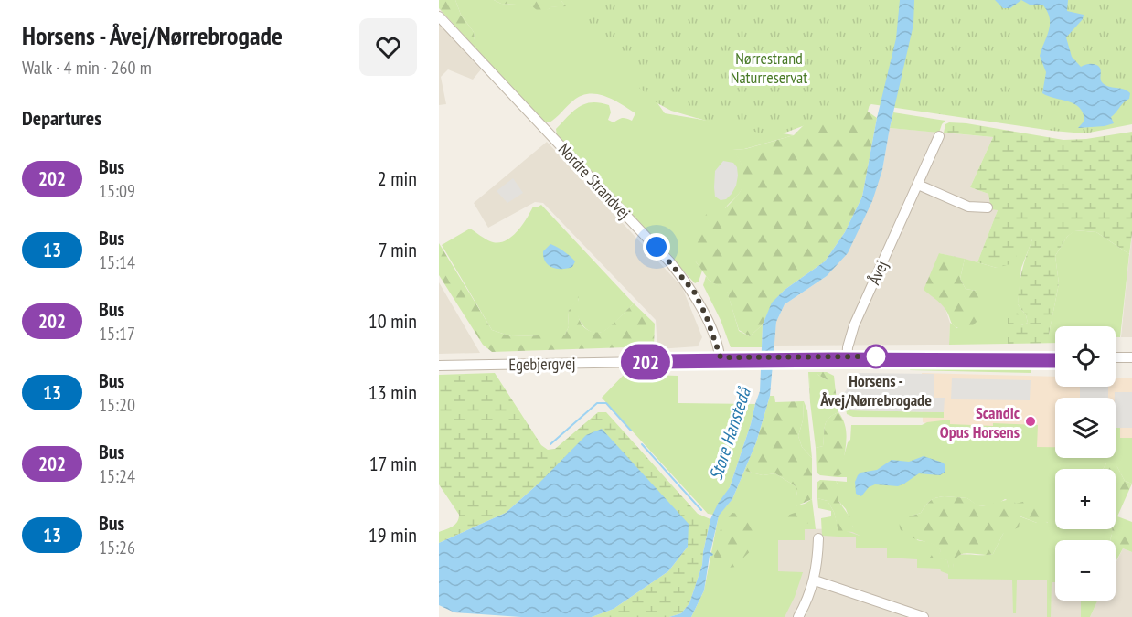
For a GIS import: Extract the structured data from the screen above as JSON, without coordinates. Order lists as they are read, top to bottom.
{
  "streets": {
    "street": ["Nordre Strandvej", "Åvej", "Egebjergvej"]
  },
  "crossings": [
    ["Nordre Strandvej", "Egebjergvej"],
    ["Åvej", "Egebjergvej"]
  ],
  "water": ["Store Hanstedå"],
  "parks": ["Nørrestrand Naturreservat"],
  "places": ["Horsens - Åvej/Nørrebrogade", "Scandic Opus Horsens"],
  "lines": ["bus line 202"],
  "page": {
    "heading": [
      ["Horsens - Åvej/Nørrebrogade", "Walk · 4 min · 260 m"],
      "Departures"
    ],
    "on_map": "202",
    "list": [
      {
        "mark": "202",
        "name": "Bus",
        "note": "15:09",
        "value": "2 min"
      },
      {
        "mark": "13",
        "name": "Bus",
        "note": "15:14",
        "value": "7 min"
      },
      {
        "mark": "202",
        "name": "Bus",
        "note": "15:17",
        "value": "10 min"
      },
      {
        "mark": "13",
        "name": "Bus",
        "note": "15:20",
        "value": "13 min"
      },
      {
        "mark": "202",
        "name": "Bus",
        "note": "15:24",
        "value": "17 min"
      },
      {
        "mark": "13",
        "name": "Bus",
        "note": "15:26",
        "value": "19 min"
      }
    ],
    "map_buttons": ["+", "−"]
  }
}
